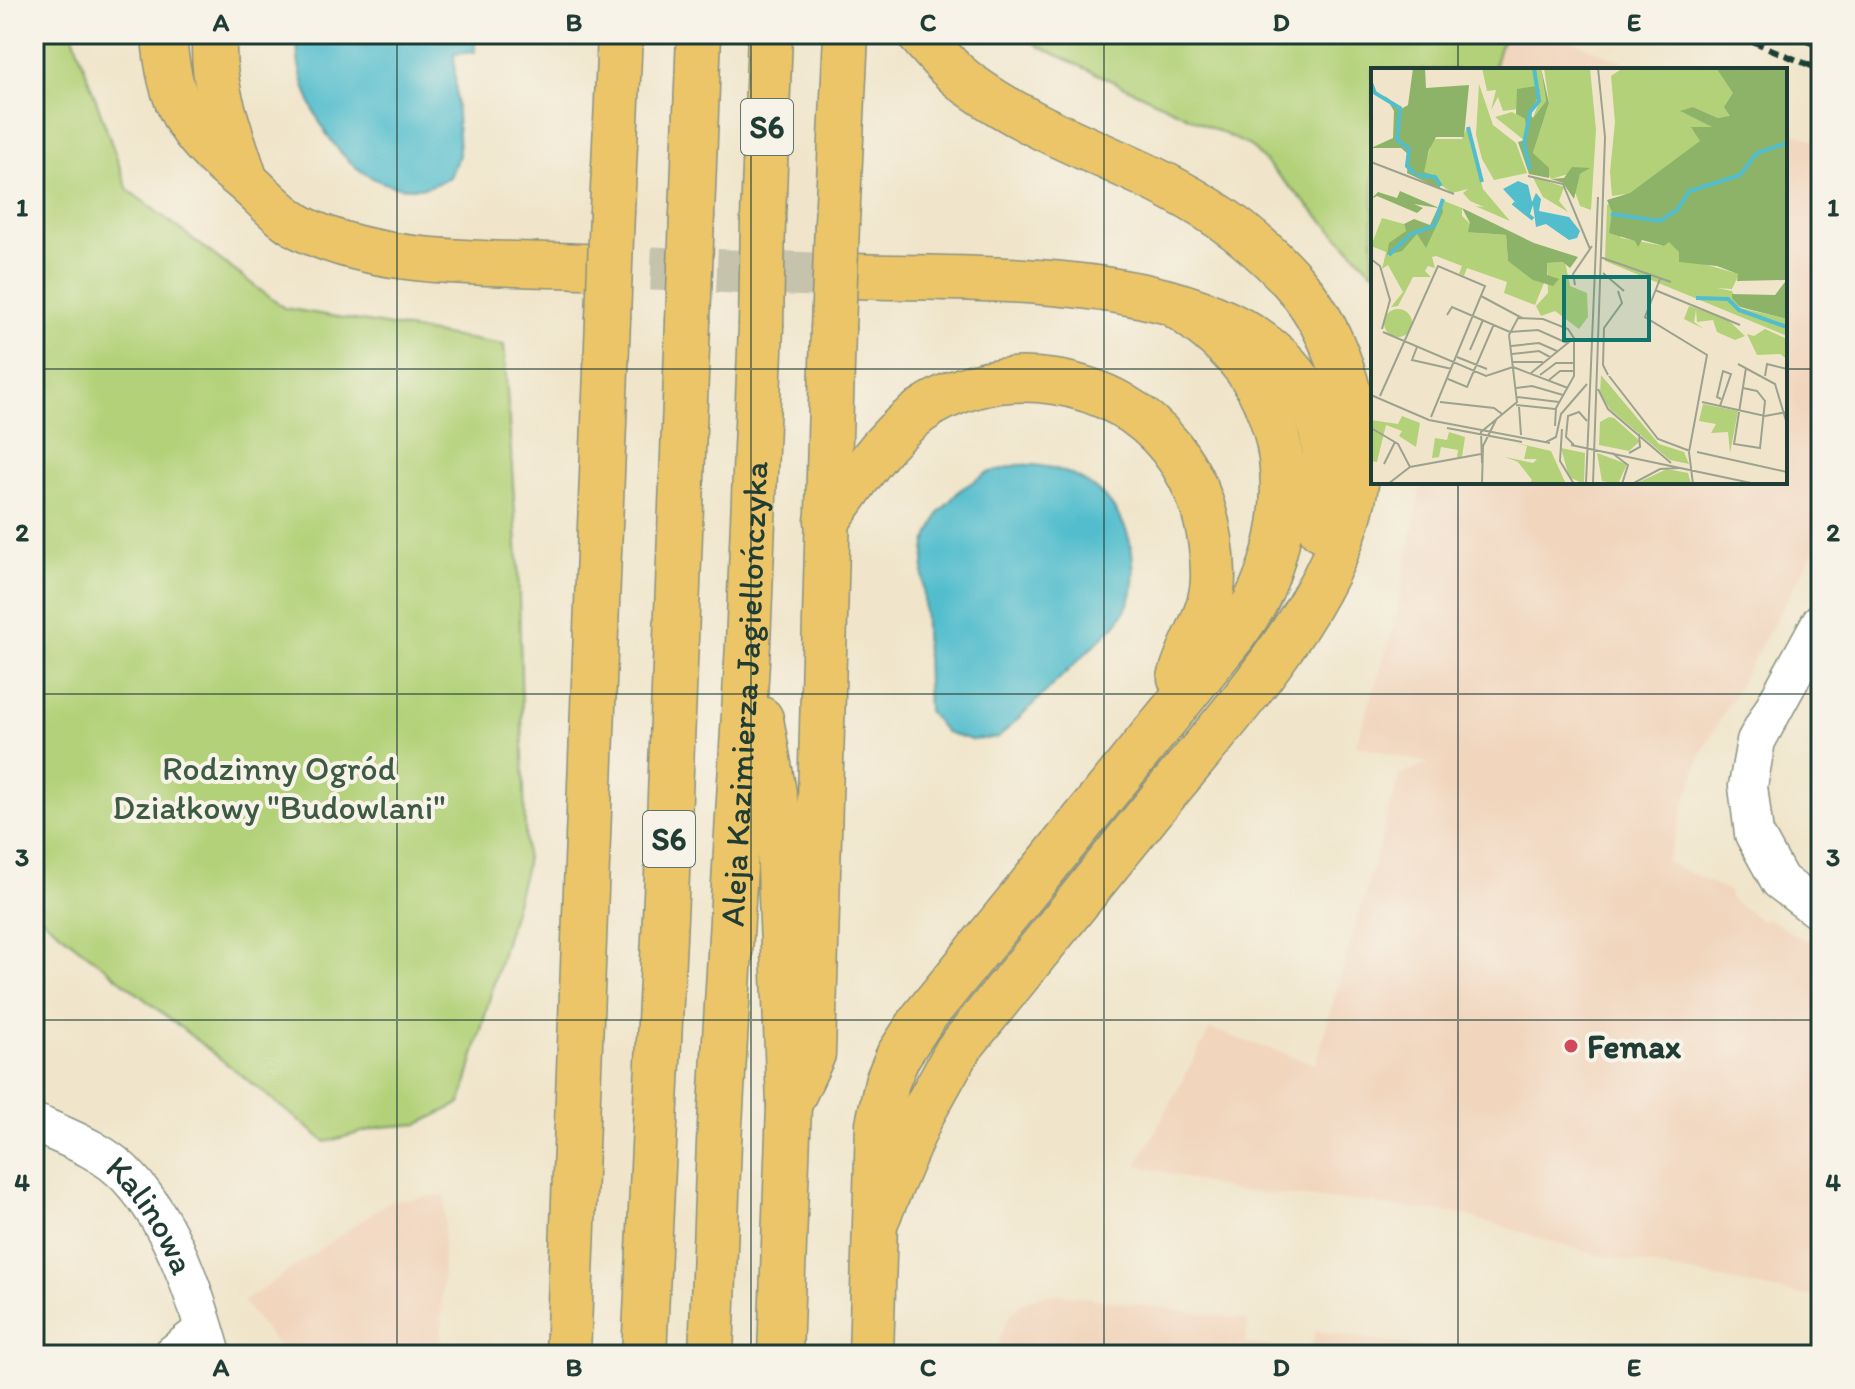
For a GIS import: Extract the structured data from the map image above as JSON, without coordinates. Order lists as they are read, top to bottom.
{
  "streets": {
    "highway": ["S6", "Aleja Kazimierza Jagiellończyka"],
    "street": ["Kalinowa"]
  },
  "parks": ["Rodzinny Ogród Działkowy \"Budowlani\""],
  "places": ["Femax"],
  "grid": {
    "columns": [
      "A",
      "B",
      "C",
      "D",
      "E"
    ],
    "rows": [
      "1",
      "2",
      "3",
      "4"
    ]
  }
}
